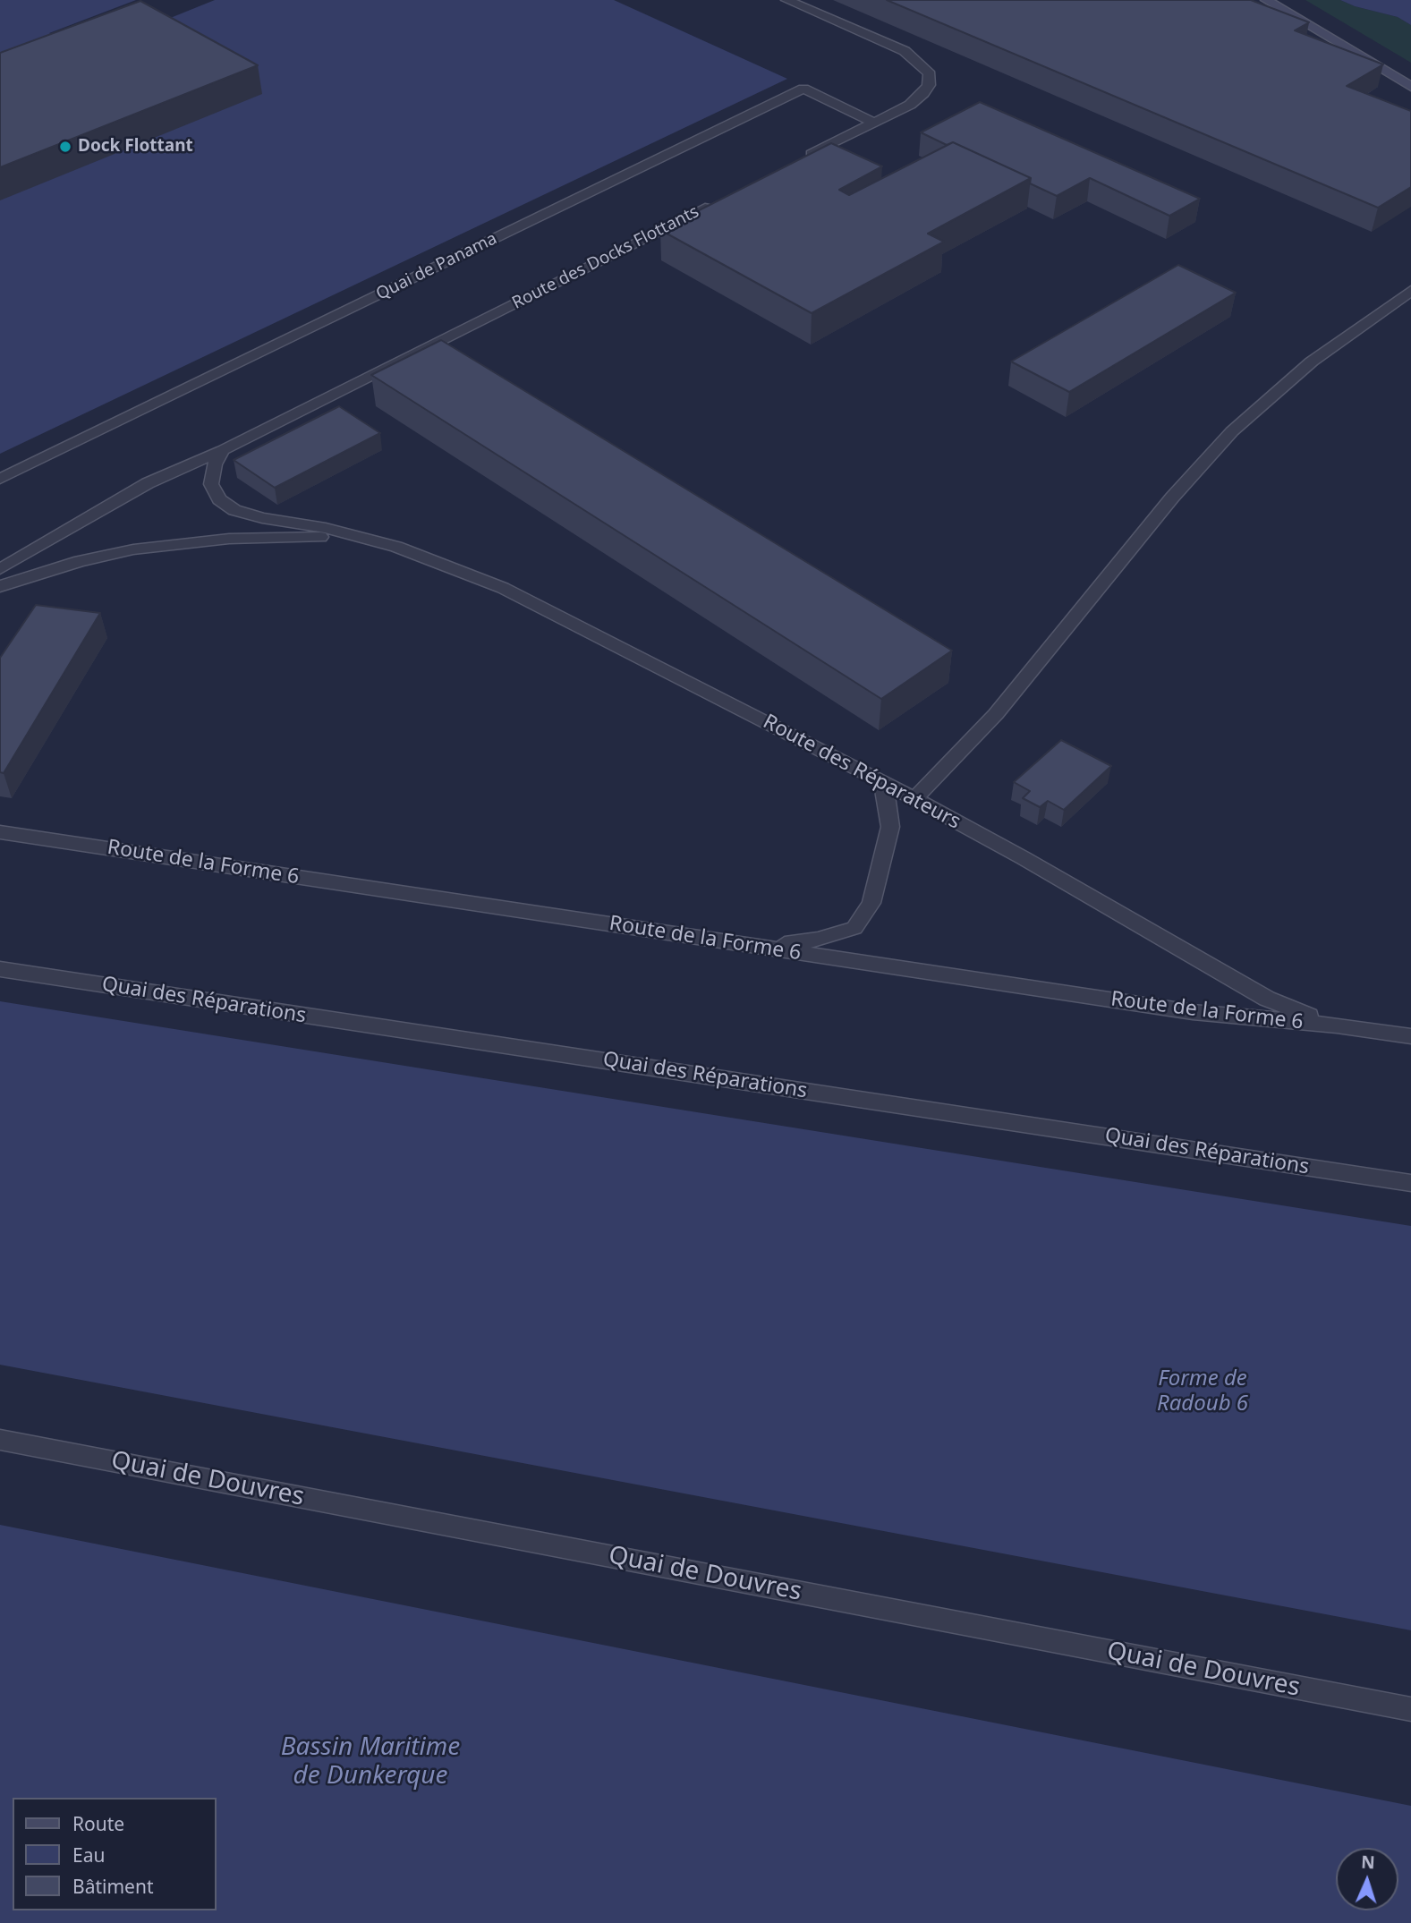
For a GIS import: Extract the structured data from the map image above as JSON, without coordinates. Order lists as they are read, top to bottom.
{
  "streets": {
    "lane": [
      "Route des Docks Flottants",
      "Quai de Panama",
      "Route des Réparateurs",
      "Route de la Forme 6",
      "Quai des Réparations",
      "Quai de Douvres"
    ]
  },
  "crossings": [
    ["Route des Réparateurs", "Route de la Forme 6"]
  ],
  "water": ["Forme de Radoub 6", "Bassin Maritime de Dunkerque"],
  "places": ["Dock Flottant"],
  "legend": ["Route", "Eau", "Bâtiment"],
  "north": "top"
}
